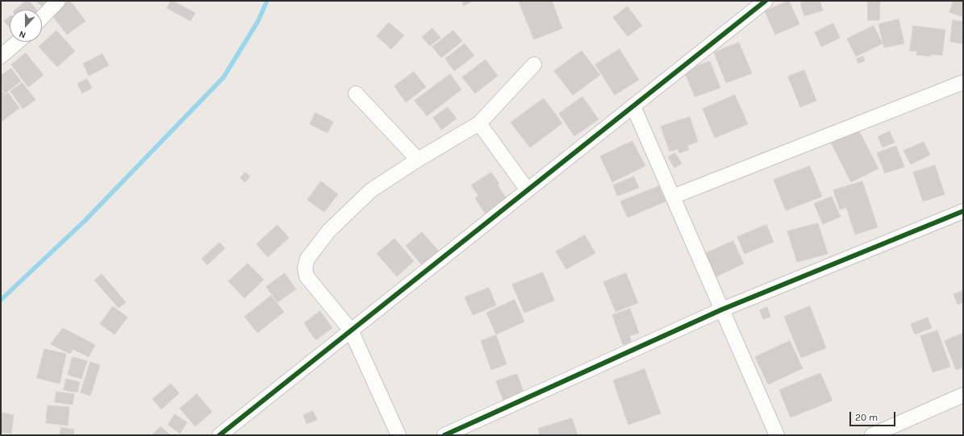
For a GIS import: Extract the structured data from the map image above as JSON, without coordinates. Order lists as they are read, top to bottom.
{
  "scale_bar": "20 m",
  "north": "bottom"
}
